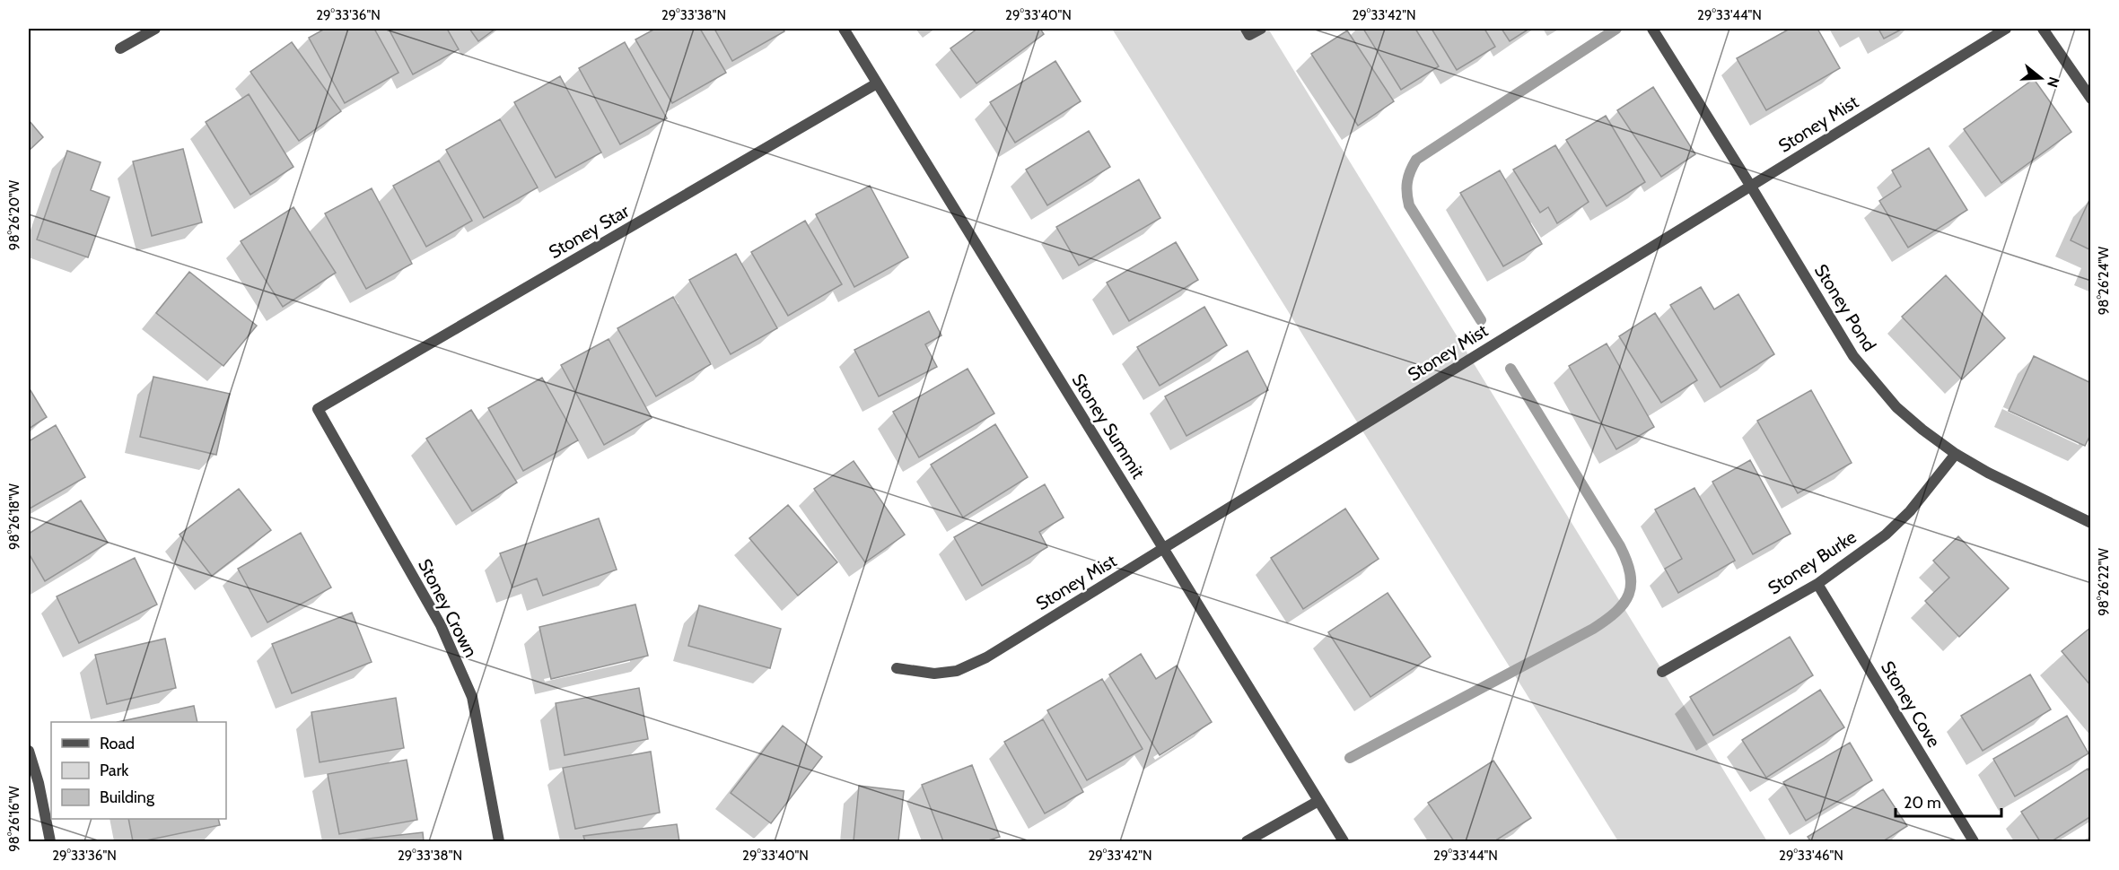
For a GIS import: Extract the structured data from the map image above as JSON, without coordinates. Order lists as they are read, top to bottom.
{
  "streets": {
    "street": [
      "Stoney Mist",
      "Stoney Star",
      "Stoney Pond",
      "Stoney Summit",
      "Stoney Burke",
      "Stoney Crown",
      "Stoney Cove"
    ]
  },
  "crossings": [
    ["Stoney Mist", "Stoney Pond"],
    ["Stoney Mist", "Stoney Summit"],
    ["Stoney Star", "Stoney Summit"],
    ["Stoney Star", "Stoney Crown"],
    ["Stoney Pond", "Stoney Burke"],
    ["Stoney Burke", "Stoney Cove"]
  ],
  "legend": ["Road", "Park", "Building"],
  "scale_bar": "20 m",
  "north": "right",
  "coordinates": [
    "29°33'36\"N",
    "29°33'38\"N",
    "29°33'40\"N",
    "29°33'42\"N",
    "29°33'44\"N",
    "98°26'20\"W",
    "98°26'24\"W",
    "98°26'18\"W",
    "98°26'22\"W",
    "98°26'16\"W",
    "29°33'46\"N"
  ]
}
